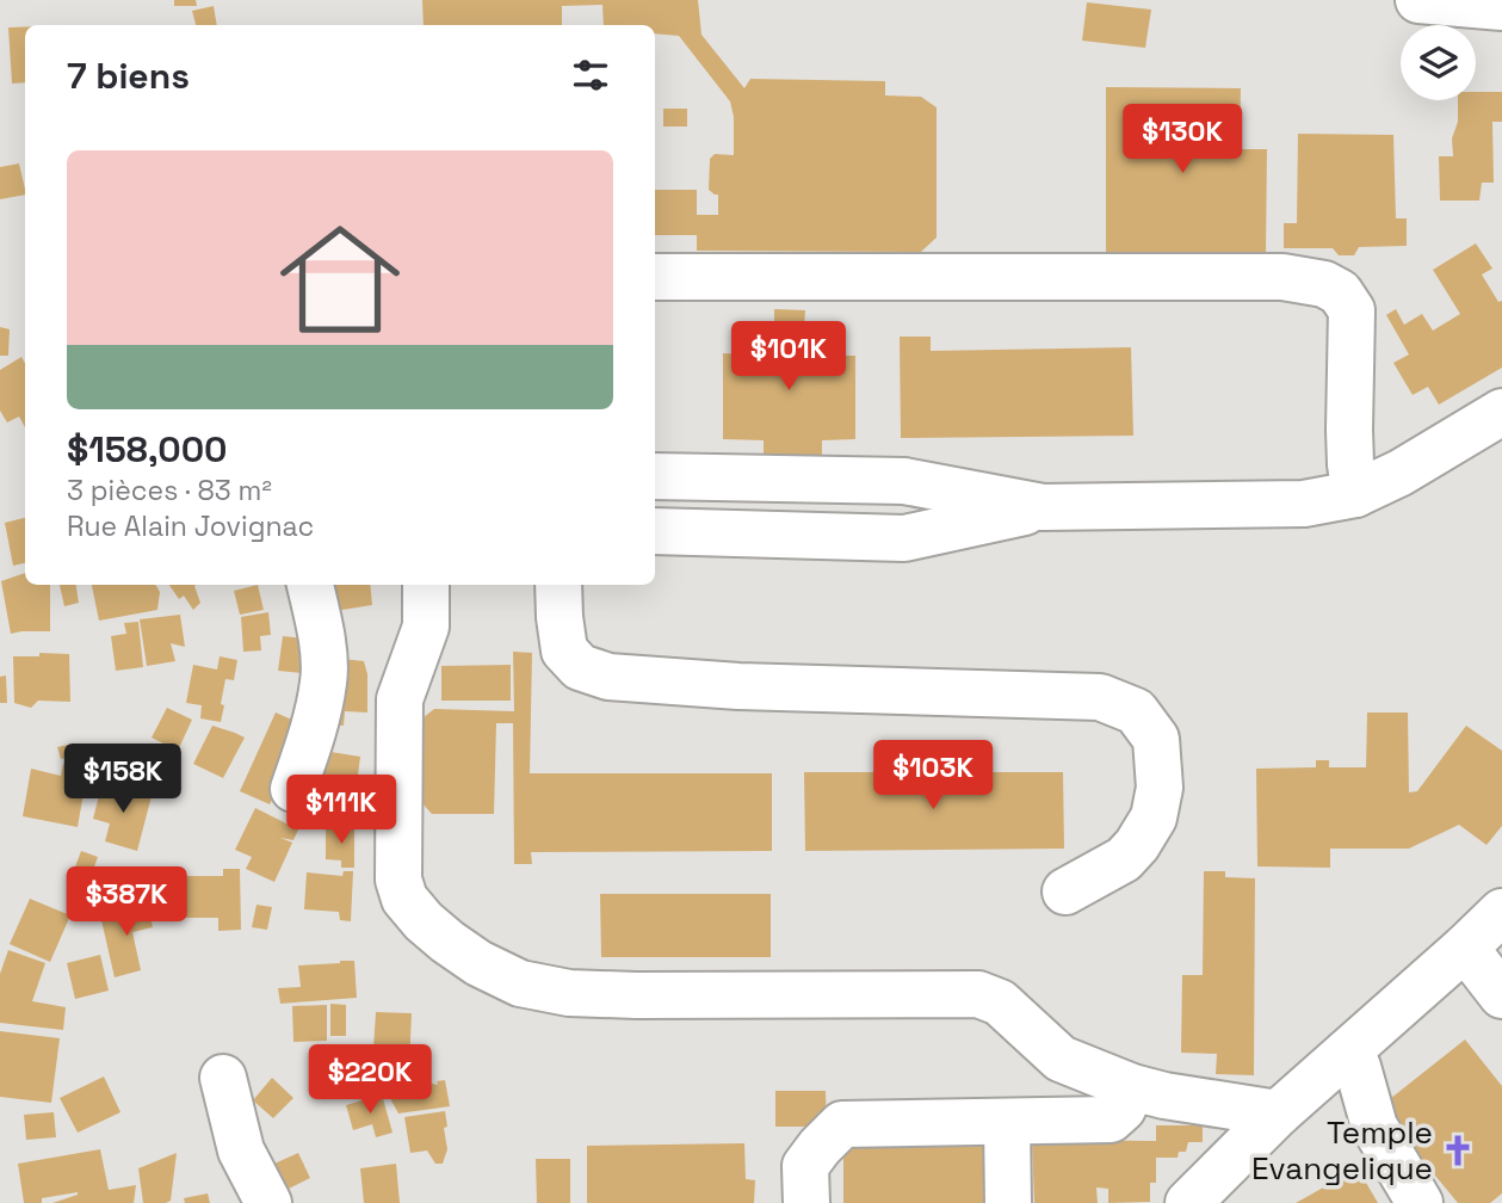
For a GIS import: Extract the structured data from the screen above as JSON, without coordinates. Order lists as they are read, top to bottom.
{
  "places": {
    "church": ["Temple Evangelique"]
  },
  "page": {
    "heading": "7 biens",
    "price": [
      "$130K",
      "$101K",
      "$103K",
      "$158K",
      "$111K",
      "$387K",
      "$220K"
    ],
    "list": [
      {
        "name": "$158,000",
        "note": "3 pièces · 83 m² · Rue Alain Jovignac"
      }
    ]
  }
}
